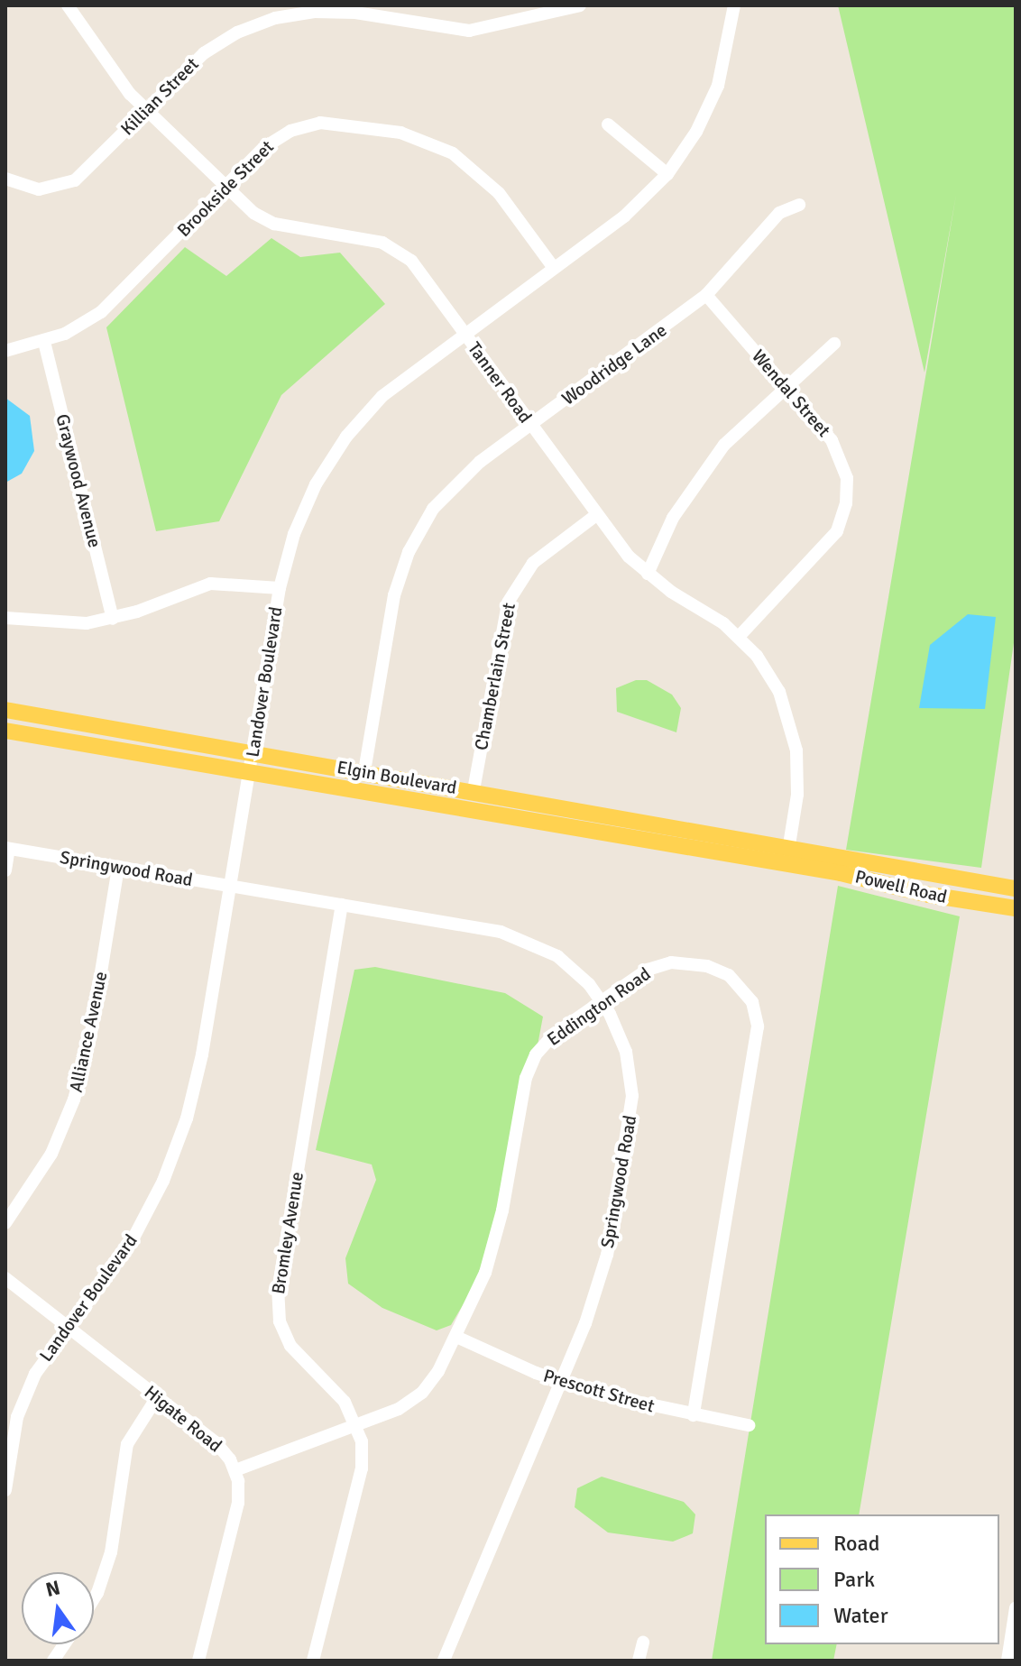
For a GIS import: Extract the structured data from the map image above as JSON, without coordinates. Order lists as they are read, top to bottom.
{
  "streets": {
    "main road": ["Elgin Boulevard", "Powell Road"],
    "street": [
      "Killian Street",
      "Brookside Street",
      "Woodridge Lane",
      "Tanner Road",
      "Wendal Street",
      "Graywood Avenue",
      "Chamberlain Street",
      "Landover Boulevard",
      "Springwood Road",
      "Eddington Road",
      "Alliance Avenue",
      "Bromley Avenue",
      "Prescott Street",
      "Higate Road"
    ]
  },
  "crossings": [
    ["Killian Street", "Tanner Road"],
    ["Brookside Street", "Tanner Road"],
    ["Brookside Street", "Graywood Avenue"],
    ["Brookside Street", "Landover Boulevard"],
    ["Woodridge Lane", "Tanner Road"],
    ["Woodridge Lane", "Wendal Street"],
    ["Woodridge Lane", "Elgin Boulevard"],
    ["Tanner Road", "Wendal Street"],
    ["Tanner Road", "Chamberlain Street"],
    ["Tanner Road", "Landover Boulevard"],
    ["Tanner Road", "Elgin Boulevard"],
    ["Tanner Road", "Powell Road"],
    ["Chamberlain Street", "Elgin Boulevard"],
    ["Landover Boulevard", "Elgin Boulevard"],
    ["Landover Boulevard", "Springwood Road"],
    ["Landover Boulevard", "Higate Road"],
    ["Elgin Boulevard", "Powell Road"],
    ["Springwood Road", "Eddington Road"],
    ["Springwood Road", "Alliance Avenue"],
    ["Springwood Road", "Bromley Avenue"],
    ["Springwood Road", "Prescott Street"],
    ["Eddington Road", "Bromley Avenue"],
    ["Eddington Road", "Prescott Street"],
    ["Eddington Road", "Higate Road"]
  ],
  "legend": ["Road", "Park", "Water"],
  "north": "top"
}
